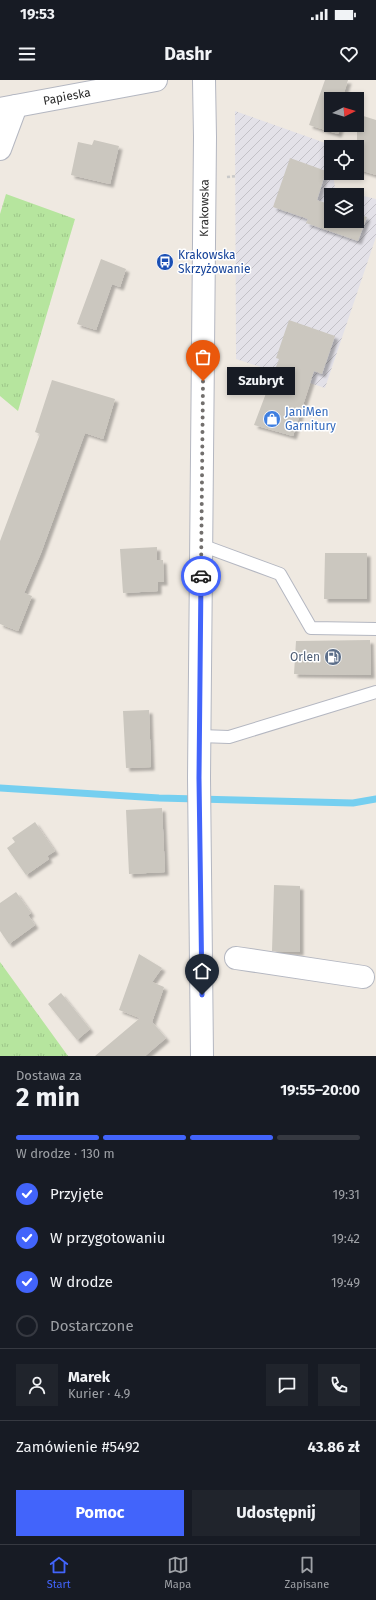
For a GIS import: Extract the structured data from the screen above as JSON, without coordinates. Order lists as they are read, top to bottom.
{
  "streets": {
    "main road": ["Papieska", "Krakowska"]
  },
  "places": {
    "bus stop": ["Krakowska Skrzyżowanie"],
    "other": ["Szubryt"],
    "shop": ["JaniMen Garnitury"],
    "fuel station": ["Orlen"]
  },
  "north": "right",
  "page": {
    "status": "19:53",
    "header": "Dashr",
    "bubble": "Szubryt",
    "heading": ["2 min", "Dostawa za", "19:55–20:00"],
    "panel": [
      "Marek",
      "Kurier · 4.9",
      "Zamówienie #5492",
      "43.86 zł"
    ],
    "bar": "W drodze · 130 m",
    "list": [
      ["Przyjęte", "19:31"],
      ["W przygotowaniu", "19:42"],
      ["W drodze", "19:49"],
      "Dostarczone"
    ],
    "buttons": ["Pomoc", "Udostępnij"],
    "tabs": ["Start", "Mapa", "Zapisane"]
  }
}
